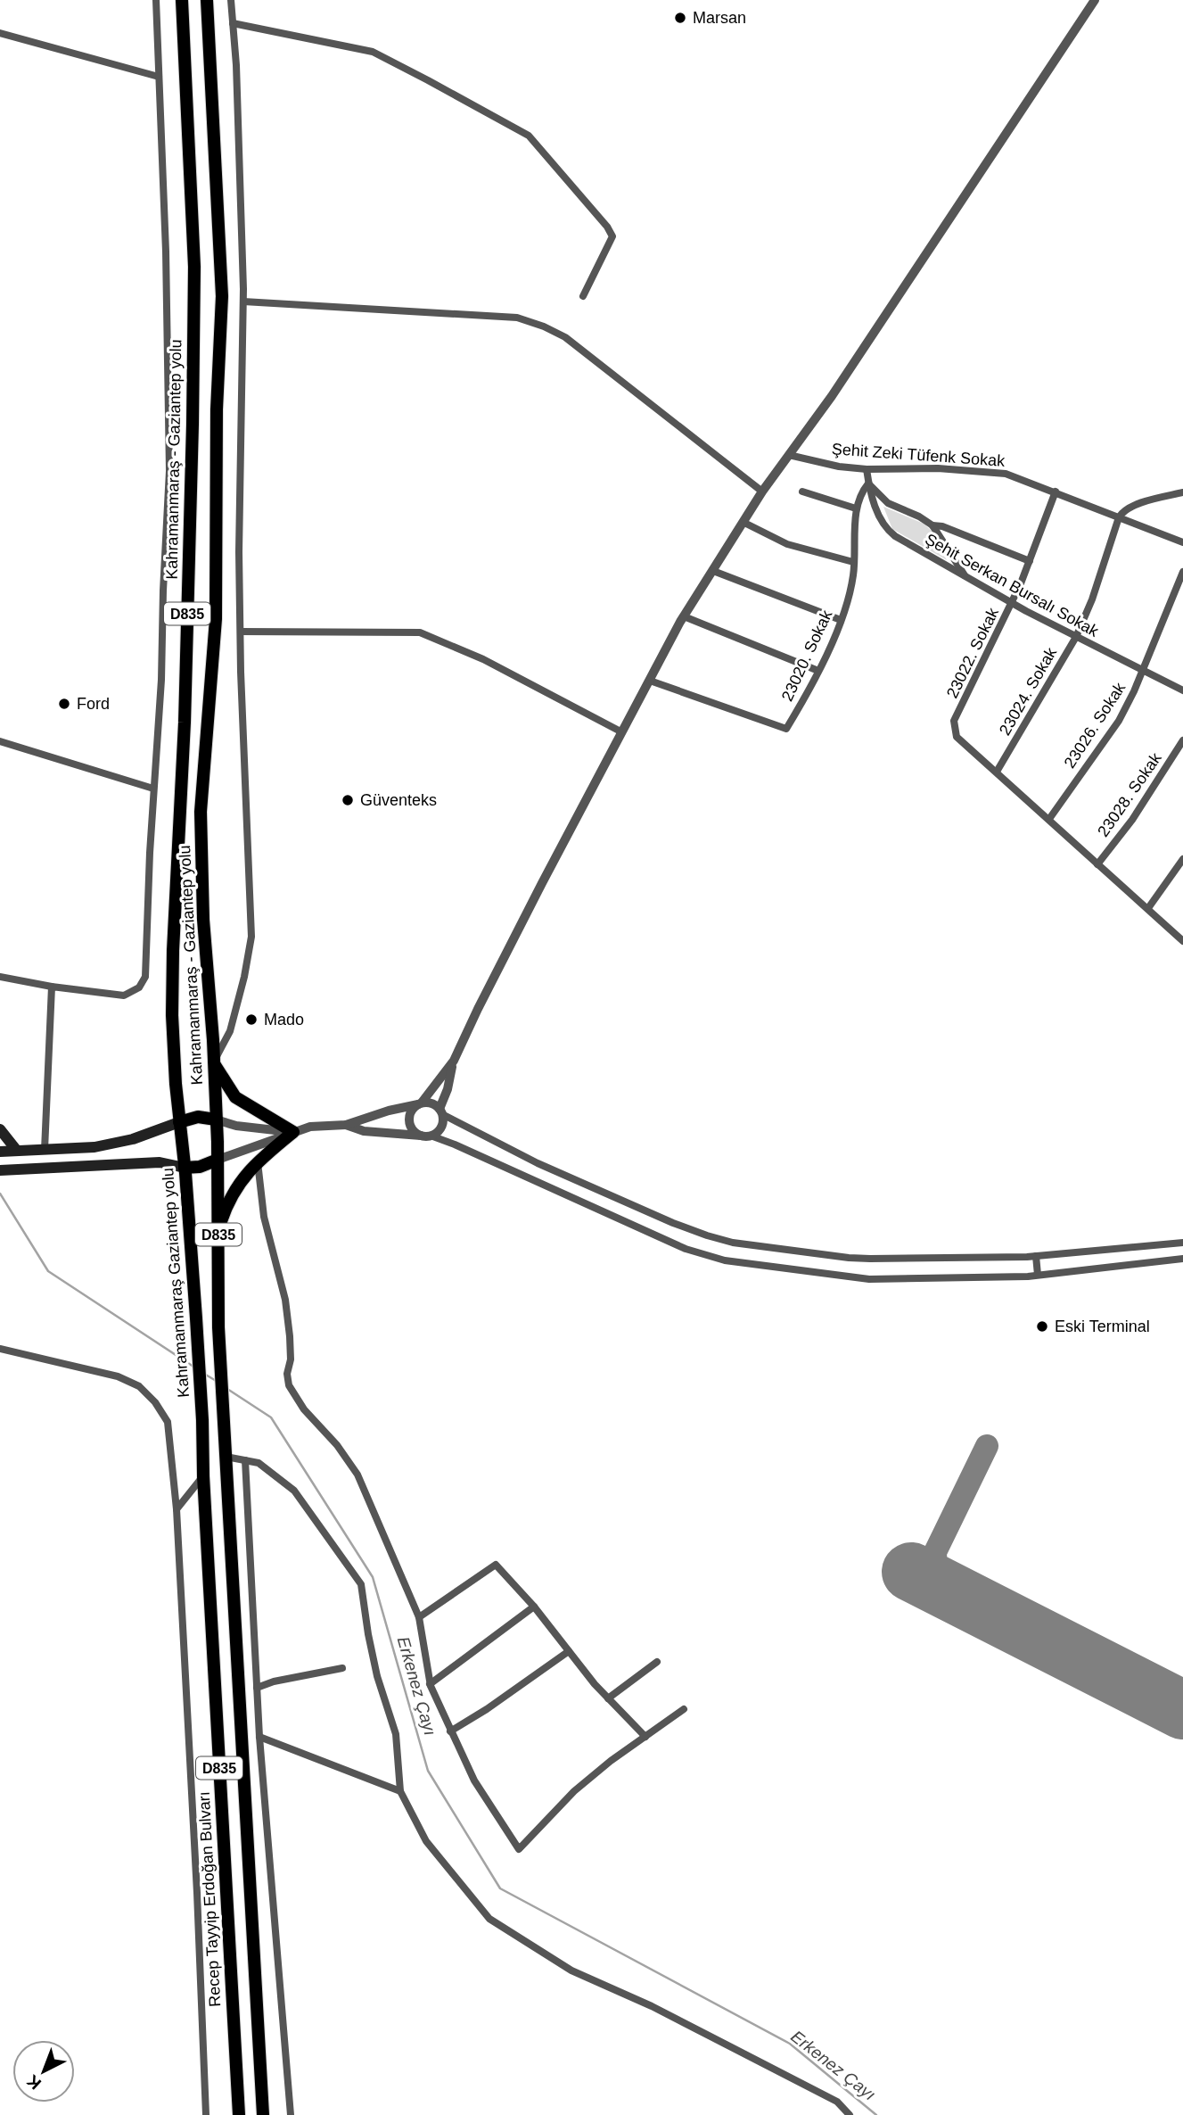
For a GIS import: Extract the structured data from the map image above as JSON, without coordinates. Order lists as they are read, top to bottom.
{
  "streets": {
    "highway": [
      "Kahramanmaraş - Gaziantep yolu",
      "D835",
      "Kahramanmaraş Gaziantep yolu",
      "Recep Tayyip Erdoğan Bulvarı"
    ],
    "street": [
      "Şehit Zeki Tüfenk Sokak",
      "Şehit Serkan Bursalı Sokak",
      "23022. Sokak",
      "23020. Sokak",
      "23024. Sokak",
      "23026. Sokak",
      "23028. Sokak"
    ]
  },
  "crossings": [
    ["Şehit Zeki Tüfenk Sokak", "Şehit Serkan Bursalı Sokak"],
    ["Şehit Zeki Tüfenk Sokak", "23022. Sokak"],
    ["Şehit Zeki Tüfenk Sokak", "23024. Sokak"],
    ["Kahramanmaraş - Gaziantep yolu", "D835"],
    ["Kahramanmaraş - Gaziantep yolu", "Kahramanmaraş Gaziantep yolu"],
    ["Şehit Serkan Bursalı Sokak", "23022. Sokak"],
    ["Şehit Serkan Bursalı Sokak", "23020. Sokak"],
    ["Şehit Serkan Bursalı Sokak", "23024. Sokak"],
    ["Şehit Serkan Bursalı Sokak", "23026. Sokak"],
    ["23022. Sokak", "23024. Sokak"],
    ["Kahramanmaraş Gaziantep yolu", "Recep Tayyip Erdoğan Bulvarı"]
  ],
  "water": ["Erkenez Çayı"],
  "places": [
    "Marsan",
    "Ford",
    "Güventeks",
    "Mado",
    "Eski Terminal"
  ],
  "north": "bottom left"
}
